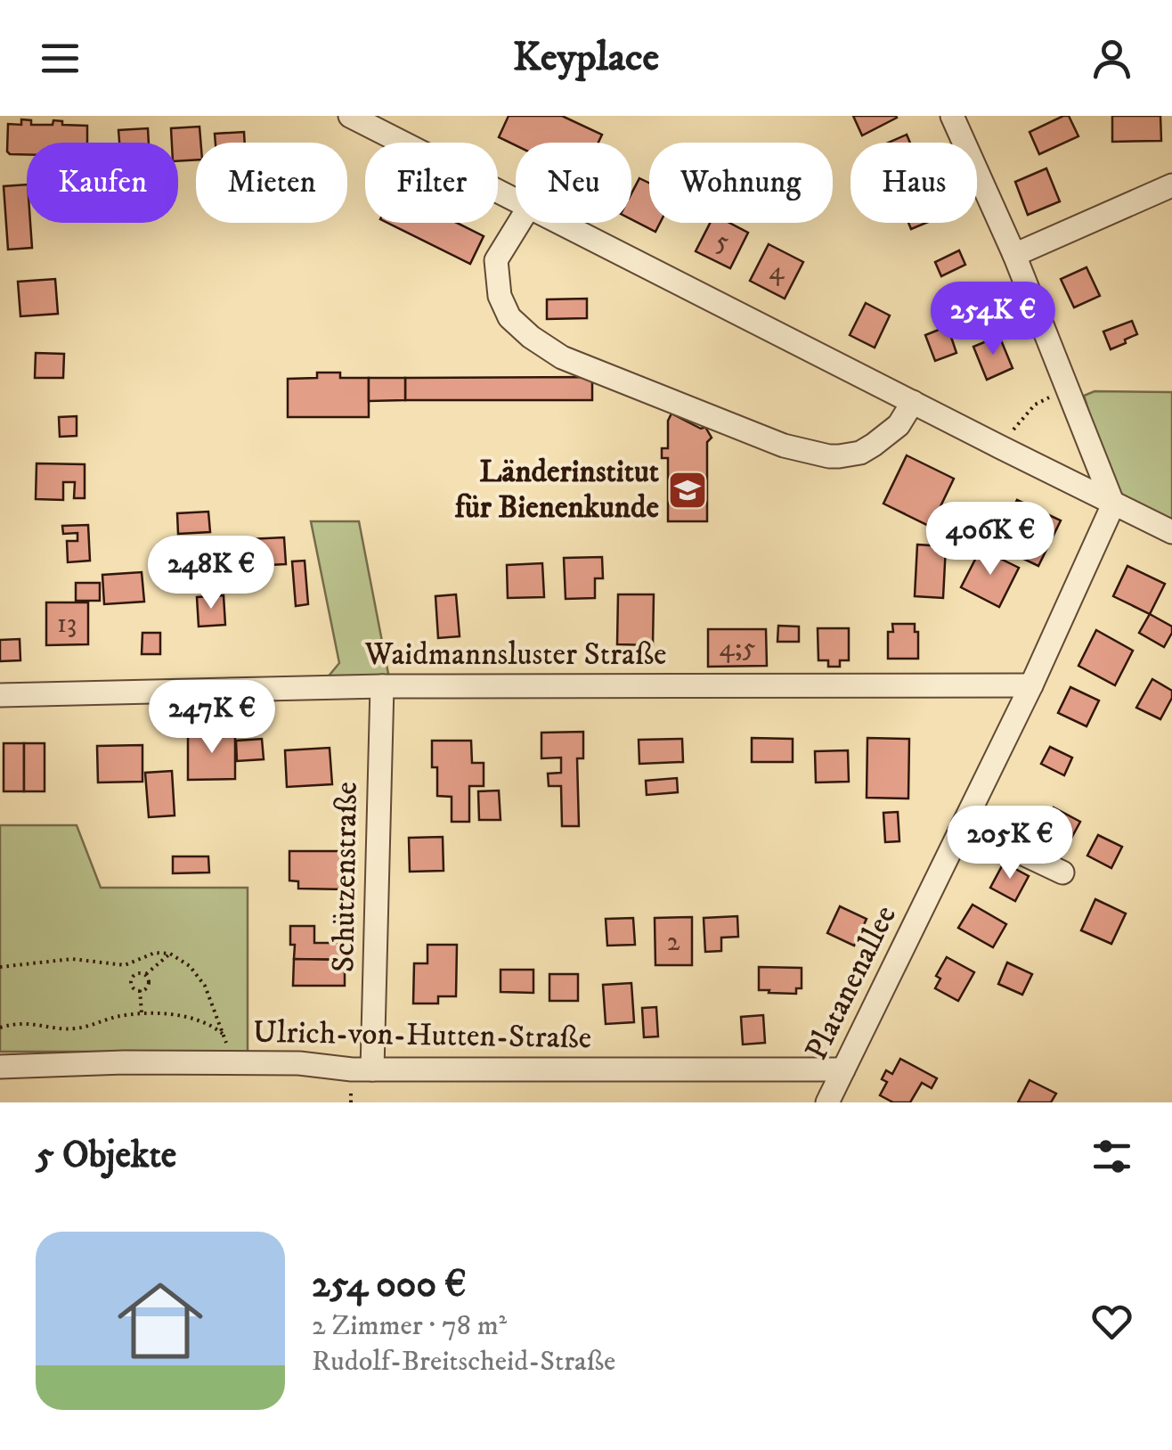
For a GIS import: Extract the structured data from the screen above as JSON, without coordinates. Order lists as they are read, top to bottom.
{
  "streets": {
    "street": [
      "Waidmannsluster Straße",
      "Schützenstraße",
      "Platanenallee",
      "Ulrich-von-Hutten-Straße"
    ]
  },
  "crossings": [
    ["Waidmannsluster Straße", "Schützenstraße"],
    ["Waidmannsluster Straße", "Platanenallee"],
    ["Schützenstraße", "Ulrich-von-Hutten-Straße"],
    ["Platanenallee", "Ulrich-von-Hutten-Straße"]
  ],
  "places": {
    "school or university": ["Länderinstitut für Bienenkunde"]
  },
  "house_numbers": [
    "5",
    "4",
    "13",
    "4;5",
    "2"
  ],
  "page": {
    "header": "Keyplace",
    "chip": [
      "Kaufen",
      "Mieten",
      "Filter",
      "Neu",
      "Wohnung",
      "Haus"
    ],
    "price": [
      "254K €",
      "406K €",
      "248K €",
      "247K €",
      "205K €"
    ],
    "heading": "5 Objekte",
    "list": [
      {
        "name": "254 000 €",
        "note": "2 Zimmer · 78 m² · Rudolf-Breitscheid-Straße"
      }
    ]
  }
}
